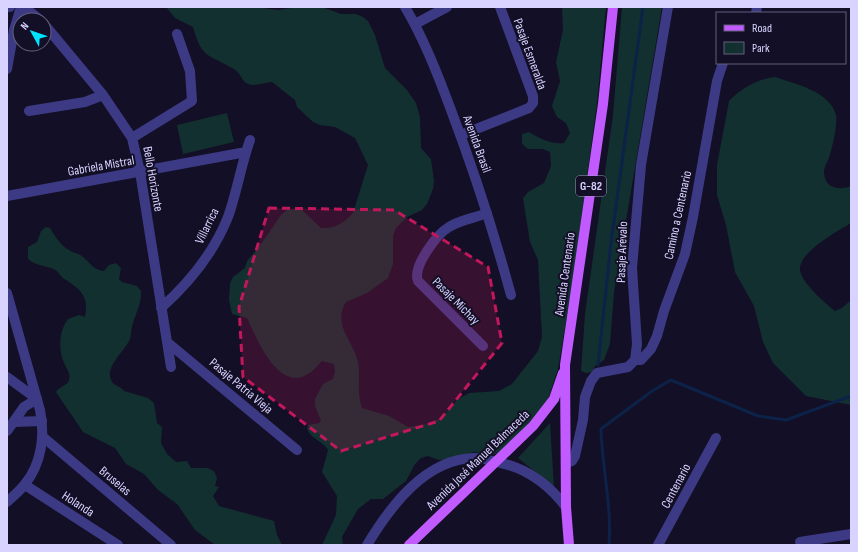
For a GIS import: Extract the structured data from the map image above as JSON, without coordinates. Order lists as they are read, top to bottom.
{
  "streets": {
    "main road": ["G-82", "Avenida Centenario", "Avenida José Manuel Balmaceda"],
    "street": [
      "Pasaje Esmeralda",
      "Avenida Brasil",
      "Gabriela Mistral",
      "Bello Horizonte",
      "Camino a Centenario",
      "Villarrica",
      "Pasaje Arévalo",
      "Pasaje Michay",
      "Pasaje Patria Vieja",
      "Bruselas",
      "Centenario",
      "Holanda"
    ]
  },
  "crossings": [
    ["Pasaje Esmeralda", "Avenida Brasil"],
    ["Avenida Brasil", "Pasaje Michay"],
    ["Gabriela Mistral", "Bello Horizonte"],
    ["Gabriela Mistral", "Villarrica"],
    ["Bello Horizonte", "Villarrica"],
    ["Bello Horizonte", "Pasaje Patria Vieja"],
    ["Camino a Centenario", "Pasaje Arévalo"],
    ["Avenida Centenario", "Avenida José Manuel Balmaceda"]
  ],
  "legend": ["Road", "Park"],
  "north": "top left"
}
